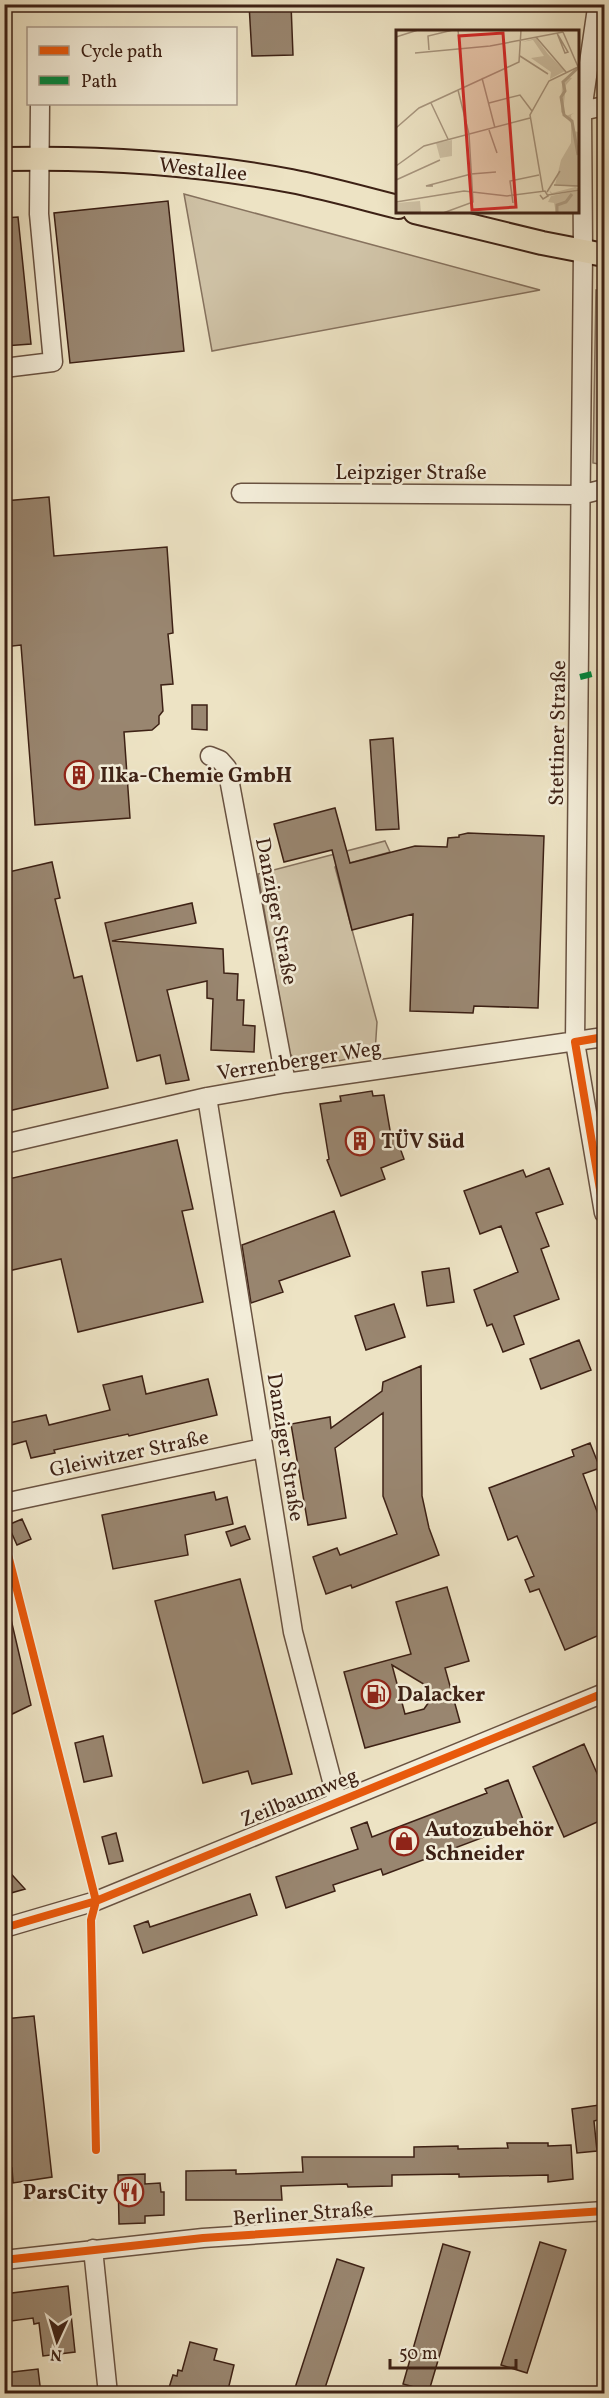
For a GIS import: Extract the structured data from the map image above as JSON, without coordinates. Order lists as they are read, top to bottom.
{
  "streets": {
    "main road": ["Westallee"],
    "street": [
      "Leipziger Straße",
      "Stettiner Straße",
      "Danziger Straße",
      "Verrenberger Weg",
      "Gleiwitzer Straße",
      "Zeilbaumweg",
      "Berliner Straße"
    ]
  },
  "crossings": [
    ["Leipziger Straße", "Stettiner Straße"],
    ["Stettiner Straße", "Verrenberger Weg"],
    ["Danziger Straße", "Verrenberger Weg"],
    ["Danziger Straße", "Gleiwitzer Straße"],
    ["Danziger Straße", "Zeilbaumweg"]
  ],
  "places": {
    "building": ["Ilka-Chemie GmbH", "TÜV Süd"],
    "fuel station": ["Dalacker"],
    "shop": ["Autozubehör Schneider"],
    "restaurant": ["ParsCity"]
  },
  "legend": ["Cycle path", "Path"],
  "scale_bar": "50 m",
  "north": "bottom"
}
